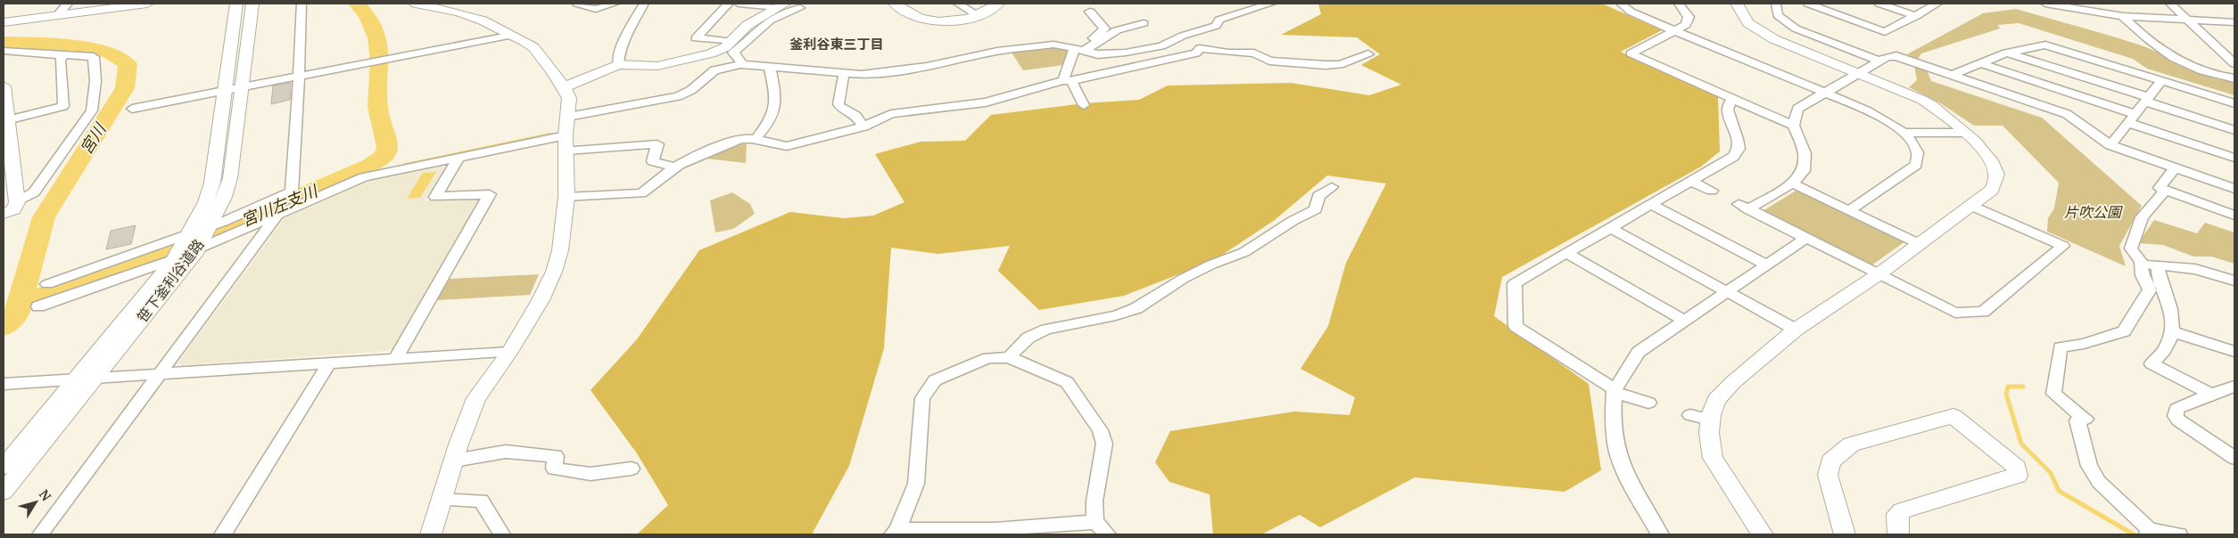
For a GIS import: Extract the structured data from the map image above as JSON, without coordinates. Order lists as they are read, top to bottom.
{
  "streets": {
    "street": ["笹下釜利谷道路"]
  },
  "districts": ["釜利谷東三丁目"],
  "water": ["宮川", "宮川左支川"],
  "parks": ["片吹公園"],
  "north": "top right"
}
